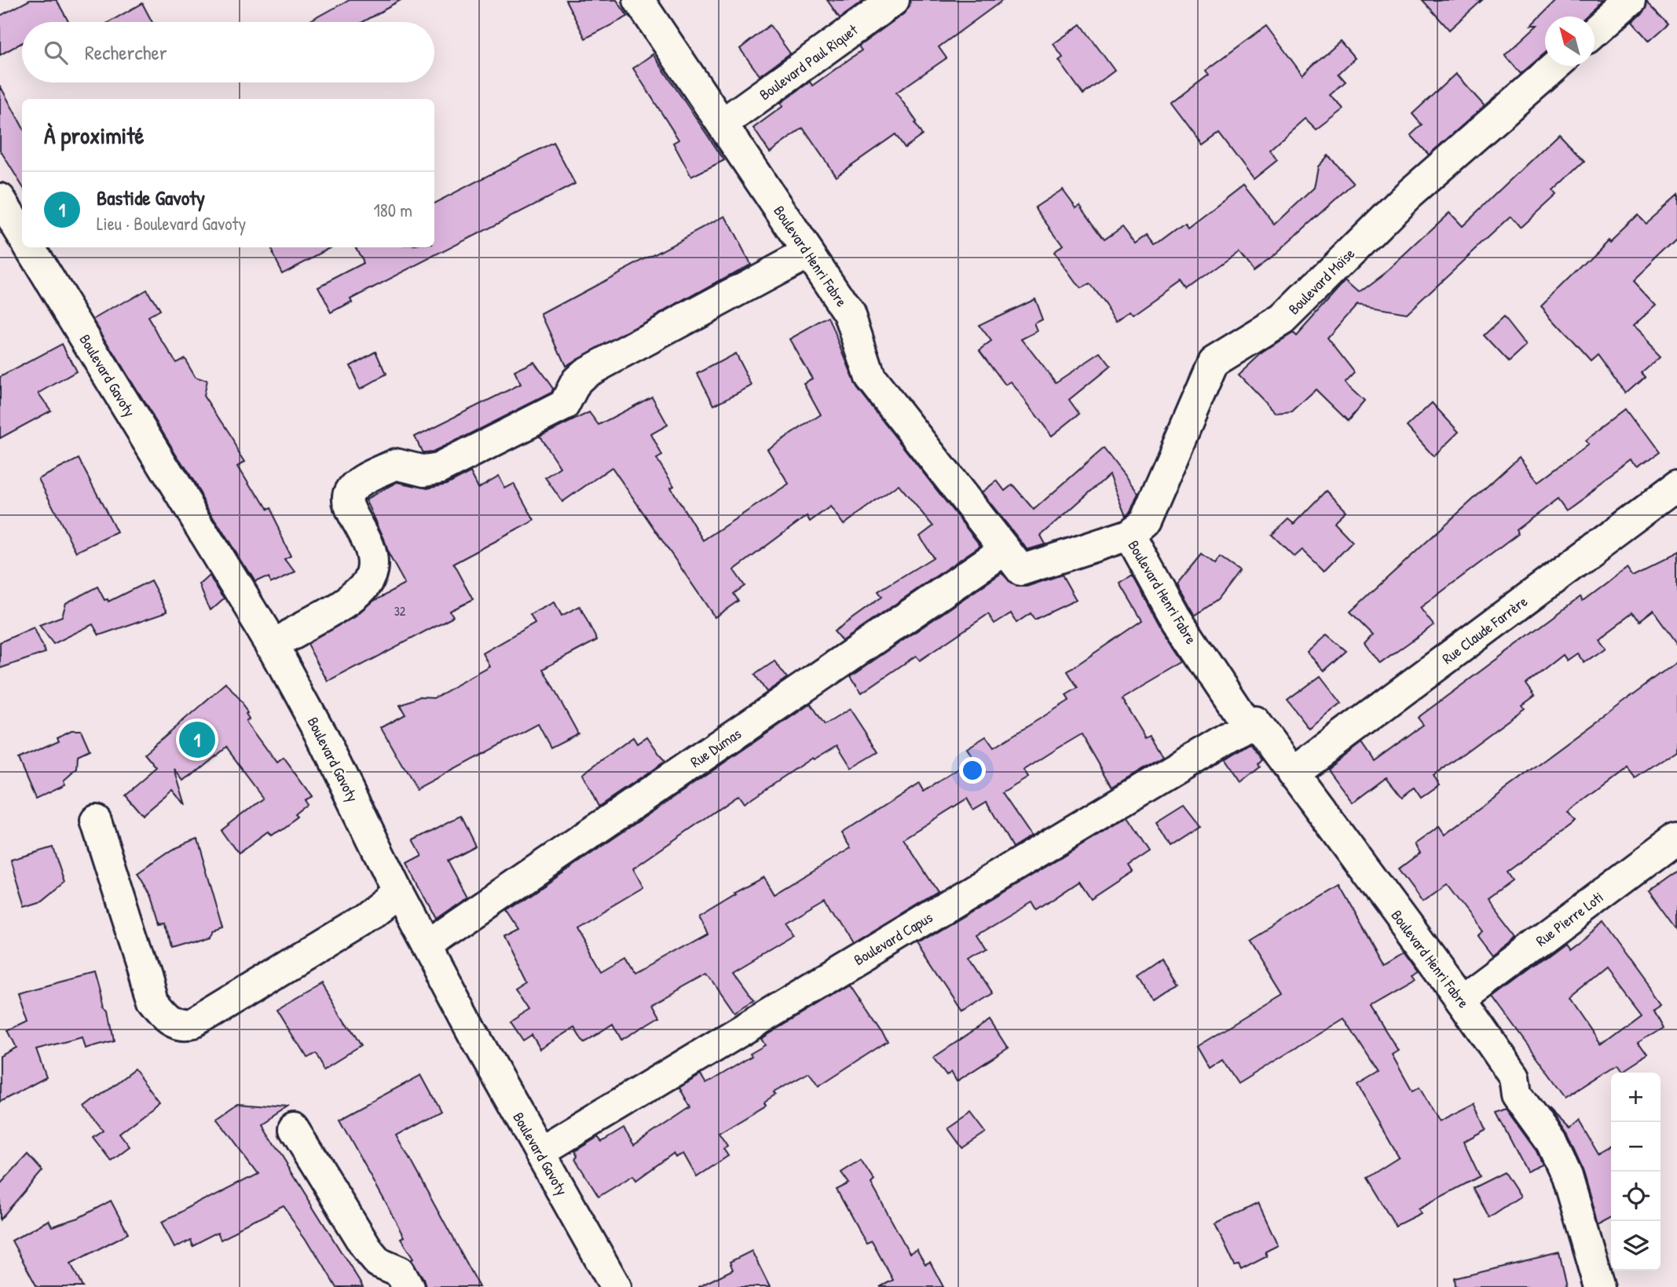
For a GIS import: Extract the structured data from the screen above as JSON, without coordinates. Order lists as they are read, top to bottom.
{
  "streets": {
    "street": [
      "Boulevard Paul Riquet",
      "Boulevard Henri Fabre",
      "Boulevard Moïse",
      "Boulevard Gavoty",
      "Rue Claude Farrère",
      "Rue Dumas",
      "Rue Pierre Loti",
      "Boulevard Capus"
    ]
  },
  "crossings": [
    ["Boulevard Paul Riquet", "Boulevard Henri Fabre"],
    ["Boulevard Henri Fabre", "Boulevard Moïse"],
    ["Boulevard Henri Fabre", "Rue Claude Farrère"],
    ["Boulevard Henri Fabre", "Rue Dumas"],
    ["Boulevard Henri Fabre", "Rue Pierre Loti"],
    ["Boulevard Henri Fabre", "Boulevard Capus"],
    ["Boulevard Gavoty", "Rue Dumas"],
    ["Boulevard Gavoty", "Boulevard Capus"]
  ],
  "house_numbers": ["32"],
  "north": "top left",
  "page": {
    "search": "Rechercher",
    "heading": "À proximité",
    "list": [
      {
        "mark": "1",
        "name": "Bastide Gavoty",
        "note": "Lieu · Boulevard Gavoty",
        "value": "180 m"
      }
    ],
    "pins": "1",
    "map_buttons": ["+", "−"]
  }
}
